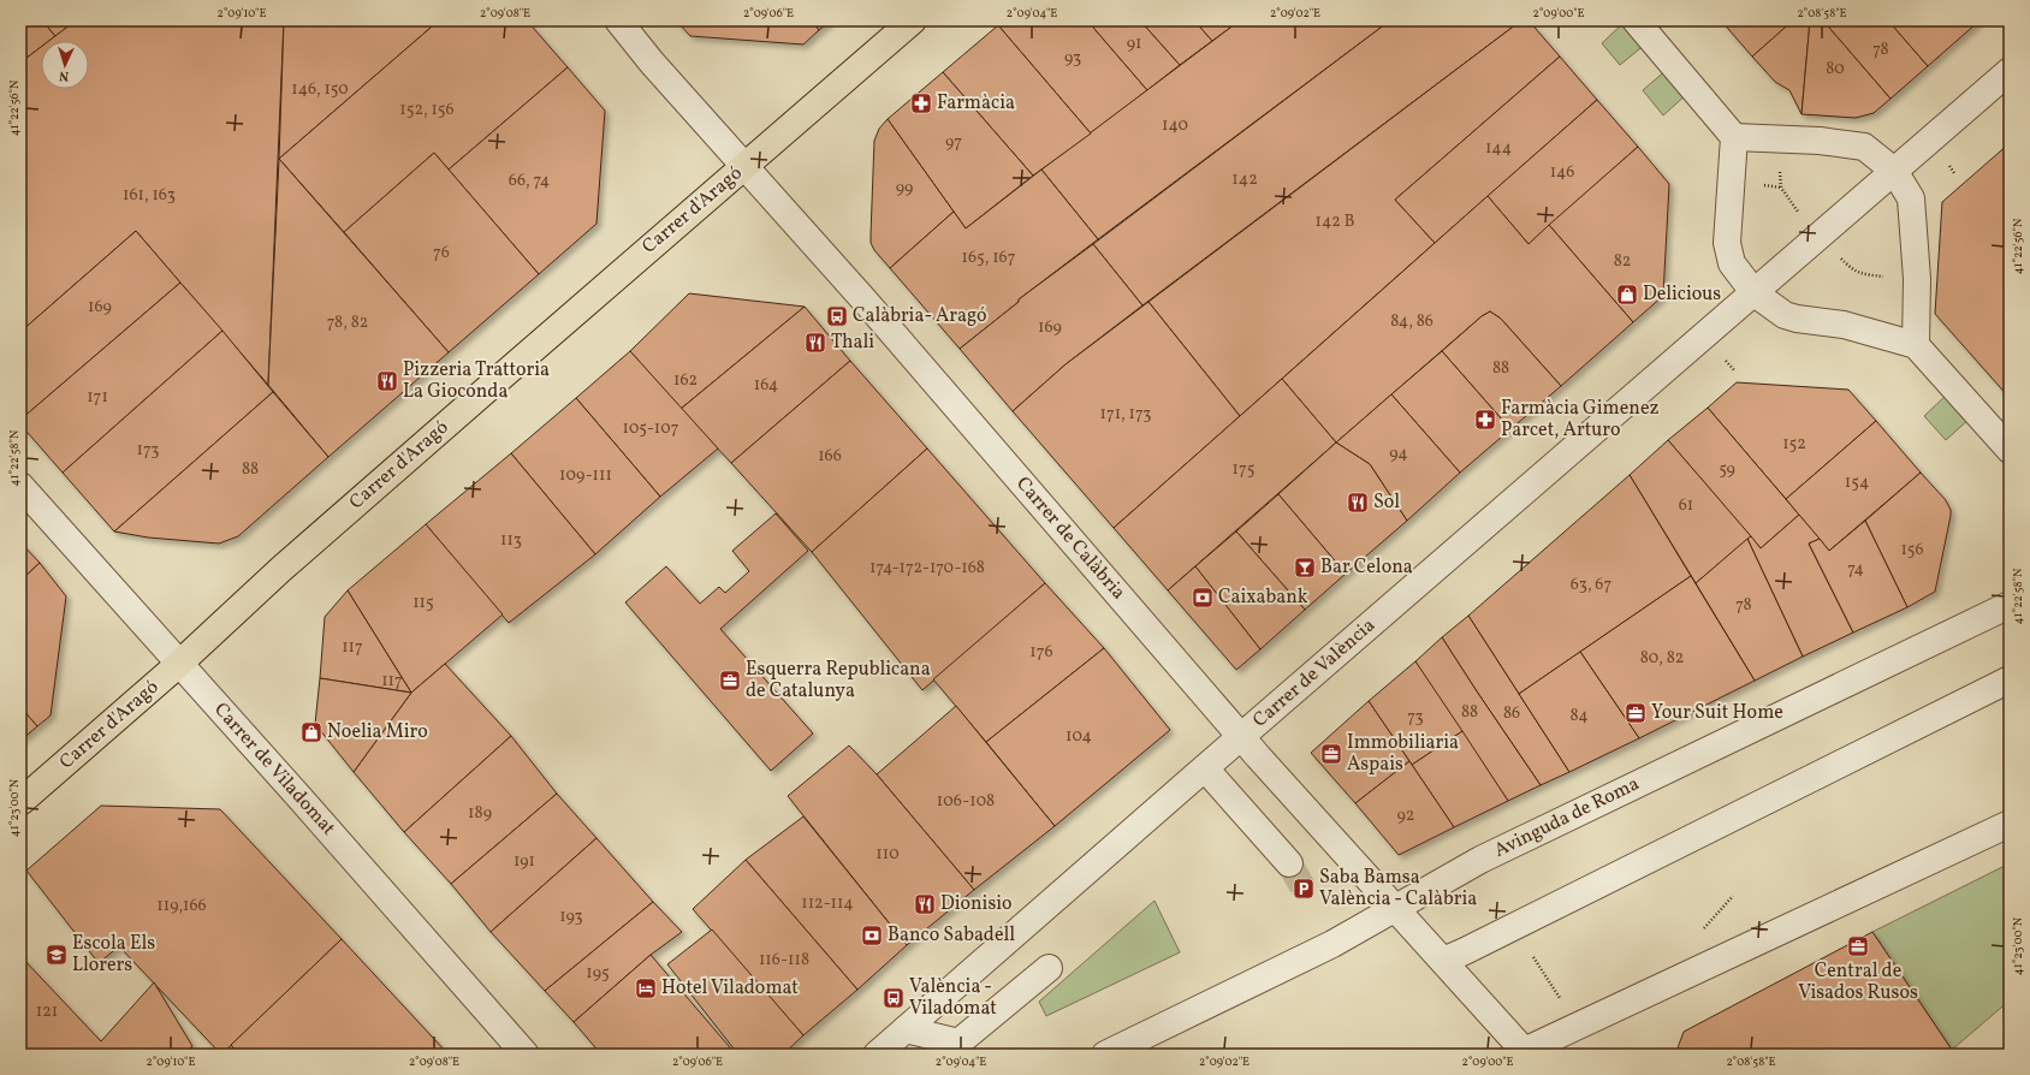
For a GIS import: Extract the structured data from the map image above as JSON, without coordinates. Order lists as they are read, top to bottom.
{
  "streets": {
    "main road": ["Carrer d'Aragó"],
    "street": [
      "Carrer de Calàbria",
      "Carrer de València",
      "Carrer de Viladomat",
      "Avinguda de Roma"
    ]
  },
  "crossings": [
    ["Carrer d'Aragó", "Carrer de Calàbria"],
    ["Carrer d'Aragó", "Carrer de Viladomat"],
    ["Carrer de Calàbria", "Carrer de València"],
    ["Carrer de Calàbria", "Avinguda de Roma"]
  ],
  "places": {
    "pharmacy": ["Farmàcia", "Farmàcia Gimenez Parcet, Arturo"],
    "shop": ["Delicious", "Noelia Miro"],
    "bus stop": ["Calàbria- Aragó", "València - Viladomat"],
    "restaurant": [
      "Thali",
      "Pizzeria Trattoria La Gioconda",
      "Sol",
      "Dionisio"
    ],
    "bar": ["Bar Celona"],
    "bank": ["Caixabank", "Banco Sabadell"],
    "office": [
      "Esquerra Republicana de Catalunya",
      "Your Suit Home",
      "Immobiliaria Aspais",
      "Central de Visados Rusos"
    ],
    "parking": ["Saba Bamsa València - Calàbria"],
    "school or university": ["Escola Els Llorers"],
    "hotel": ["Hotel Viladomat"]
  },
  "house_numbers": [
    "91",
    "78",
    "93",
    "80",
    "146, 150",
    "152, 156",
    "140",
    "97",
    "144",
    "146",
    "142",
    "66, 74",
    "99",
    "161, 163",
    "142 B",
    "76",
    "165, 167",
    "82",
    "169",
    "84, 86",
    "78, 82",
    "169",
    "88",
    "162",
    "164",
    "171",
    "171, 173",
    "105-107",
    "152",
    "173",
    "94",
    "166",
    "88",
    "175",
    "59",
    "109-111",
    "154",
    "61",
    "113",
    "156",
    "174-172-170-168",
    "74",
    "63, 67",
    "115",
    "78",
    "117",
    "176",
    "80, 82",
    "117",
    "88",
    "86",
    "84",
    "73",
    "104",
    "106-108",
    "189",
    "92",
    "110",
    "191",
    "112-114",
    "119,166",
    "193",
    "116-118",
    "195",
    "121"
  ],
  "north": "bottom",
  "coordinates": [
    "2°09'10\"E",
    "2°09'08\"E",
    "2°09'06\"E",
    "2°09'04\"E",
    "2°09'02\"E",
    "2°09'00\"E",
    "2°08'58\"E",
    "41°22'56\"N",
    "41°22'58\"N",
    "41°23'00\"N"
  ]
}
